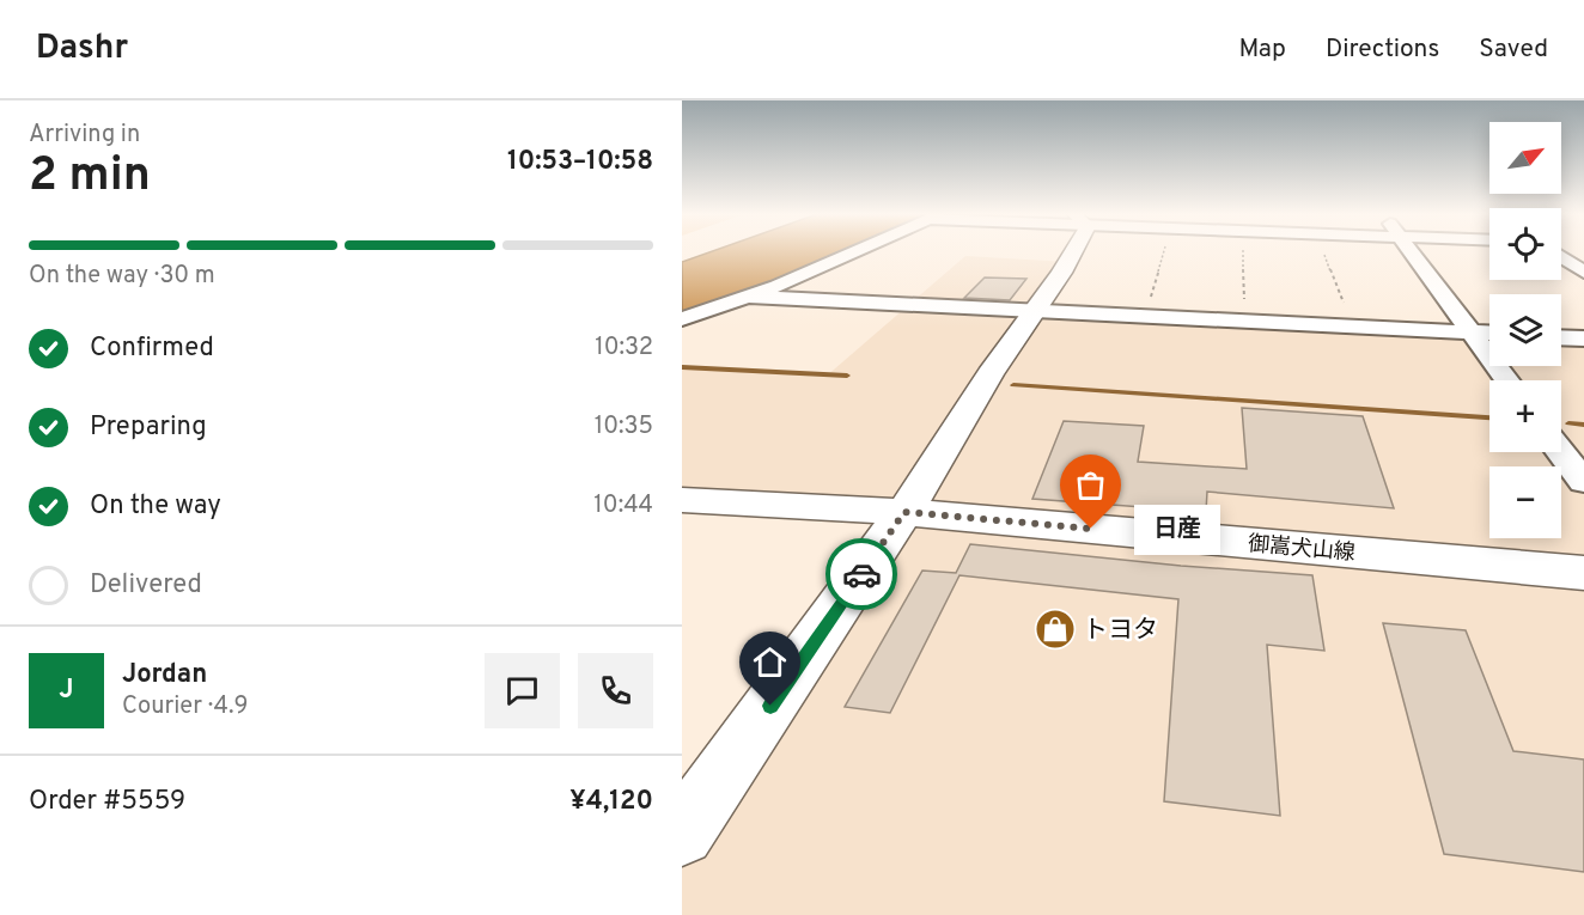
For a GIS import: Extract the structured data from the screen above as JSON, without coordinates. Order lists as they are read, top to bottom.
{
  "streets": {
    "main road": ["御嵩犬山線"]
  },
  "places": {
    "other": ["日産"],
    "shop": ["トヨタ"]
  },
  "north": "top right",
  "page": {
    "header": "Dashr",
    "nav": ["Map", "Directions", "Saved"],
    "heading": ["2 min", "Arriving in", "10:53–10:58"],
    "panel": [
      "Jordan",
      "Courier · 4.9",
      "Order #5559",
      "¥4,120"
    ],
    "map_buttons": ["+", "−"],
    "bar": "On the way · 30 m",
    "list": [
      ["Confirmed", "10:32"],
      ["Preparing", "10:35"],
      ["On the way", "10:44"],
      "Delivered"
    ],
    "bubble": "日産",
    "round": "J"
  }
}
